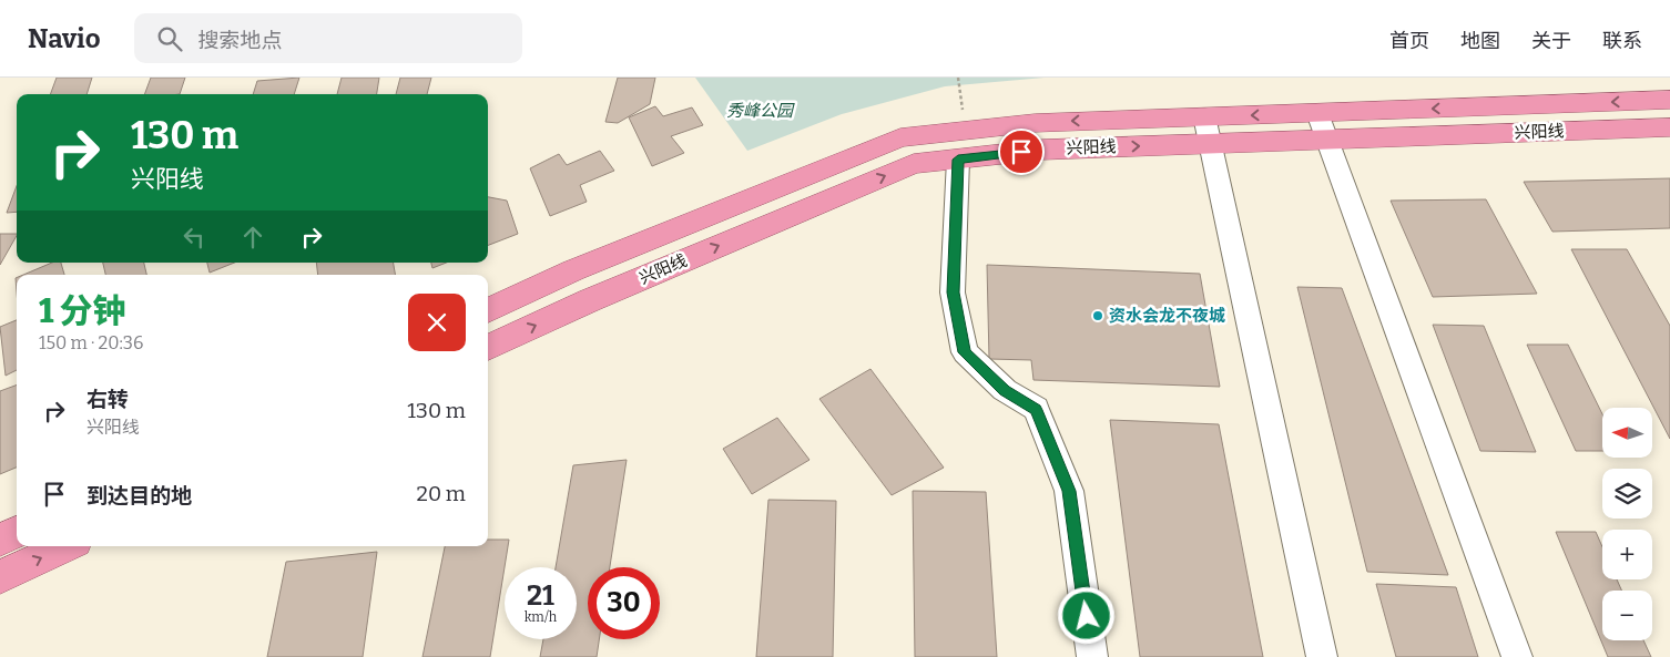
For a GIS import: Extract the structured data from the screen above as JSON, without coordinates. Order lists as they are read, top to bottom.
{
  "streets": {
    "highway": ["兴阳线"]
  },
  "parks": ["秀峰公园"],
  "places": ["资水会龙不夜城"],
  "north": "left",
  "page": {
    "header": "Navio",
    "search": "搜索地点",
    "nav": [
      "首页",
      "地图",
      "关于",
      "联系"
    ],
    "turn": ["130 m", "兴阳线"],
    "heading": ["1 分钟", "150 m · 20:36"],
    "list": [
      {
        "name": "右转",
        "note": "兴阳线",
        "value": "130 m"
      },
      {
        "name": "到达目的地",
        "value": "20 m"
      }
    ],
    "map_buttons": ["+", "−"],
    "speed": "21 km/h",
    "limit": "30"
  }
}
